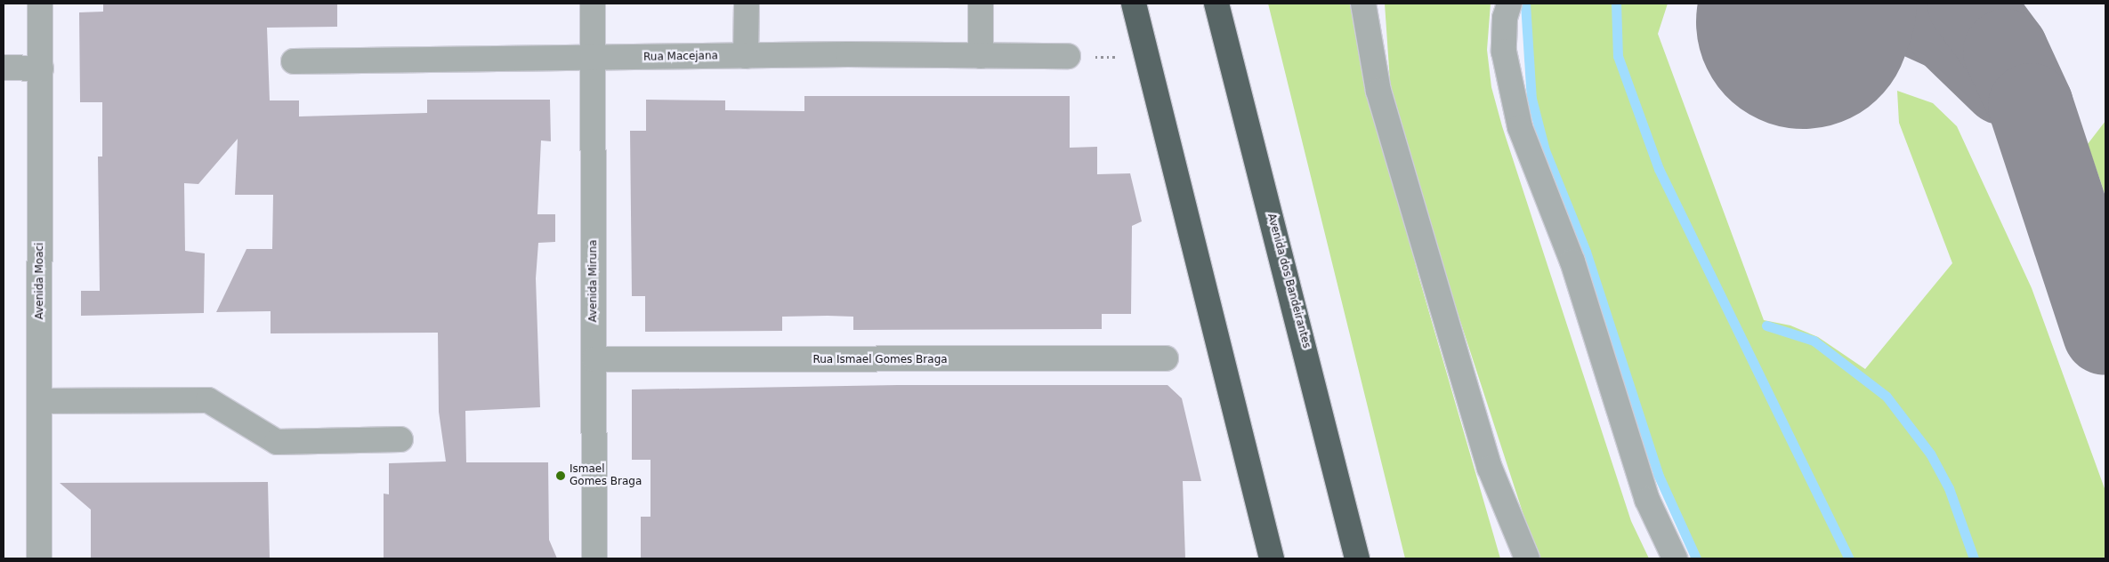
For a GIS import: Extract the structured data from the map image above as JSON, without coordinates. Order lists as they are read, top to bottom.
{
  "streets": {
    "highway": ["Avenida dos Bandeirantes"],
    "street": [
      "Rua Macejana",
      "Avenida Moaci",
      "Avenida Miruna",
      "Rua Ismael Gomes Braga"
    ]
  },
  "crossings": [
    ["Rua Macejana", "Avenida Miruna"],
    ["Avenida Miruna", "Rua Ismael Gomes Braga"]
  ],
  "places": ["Ismael Gomes Braga"]
}
